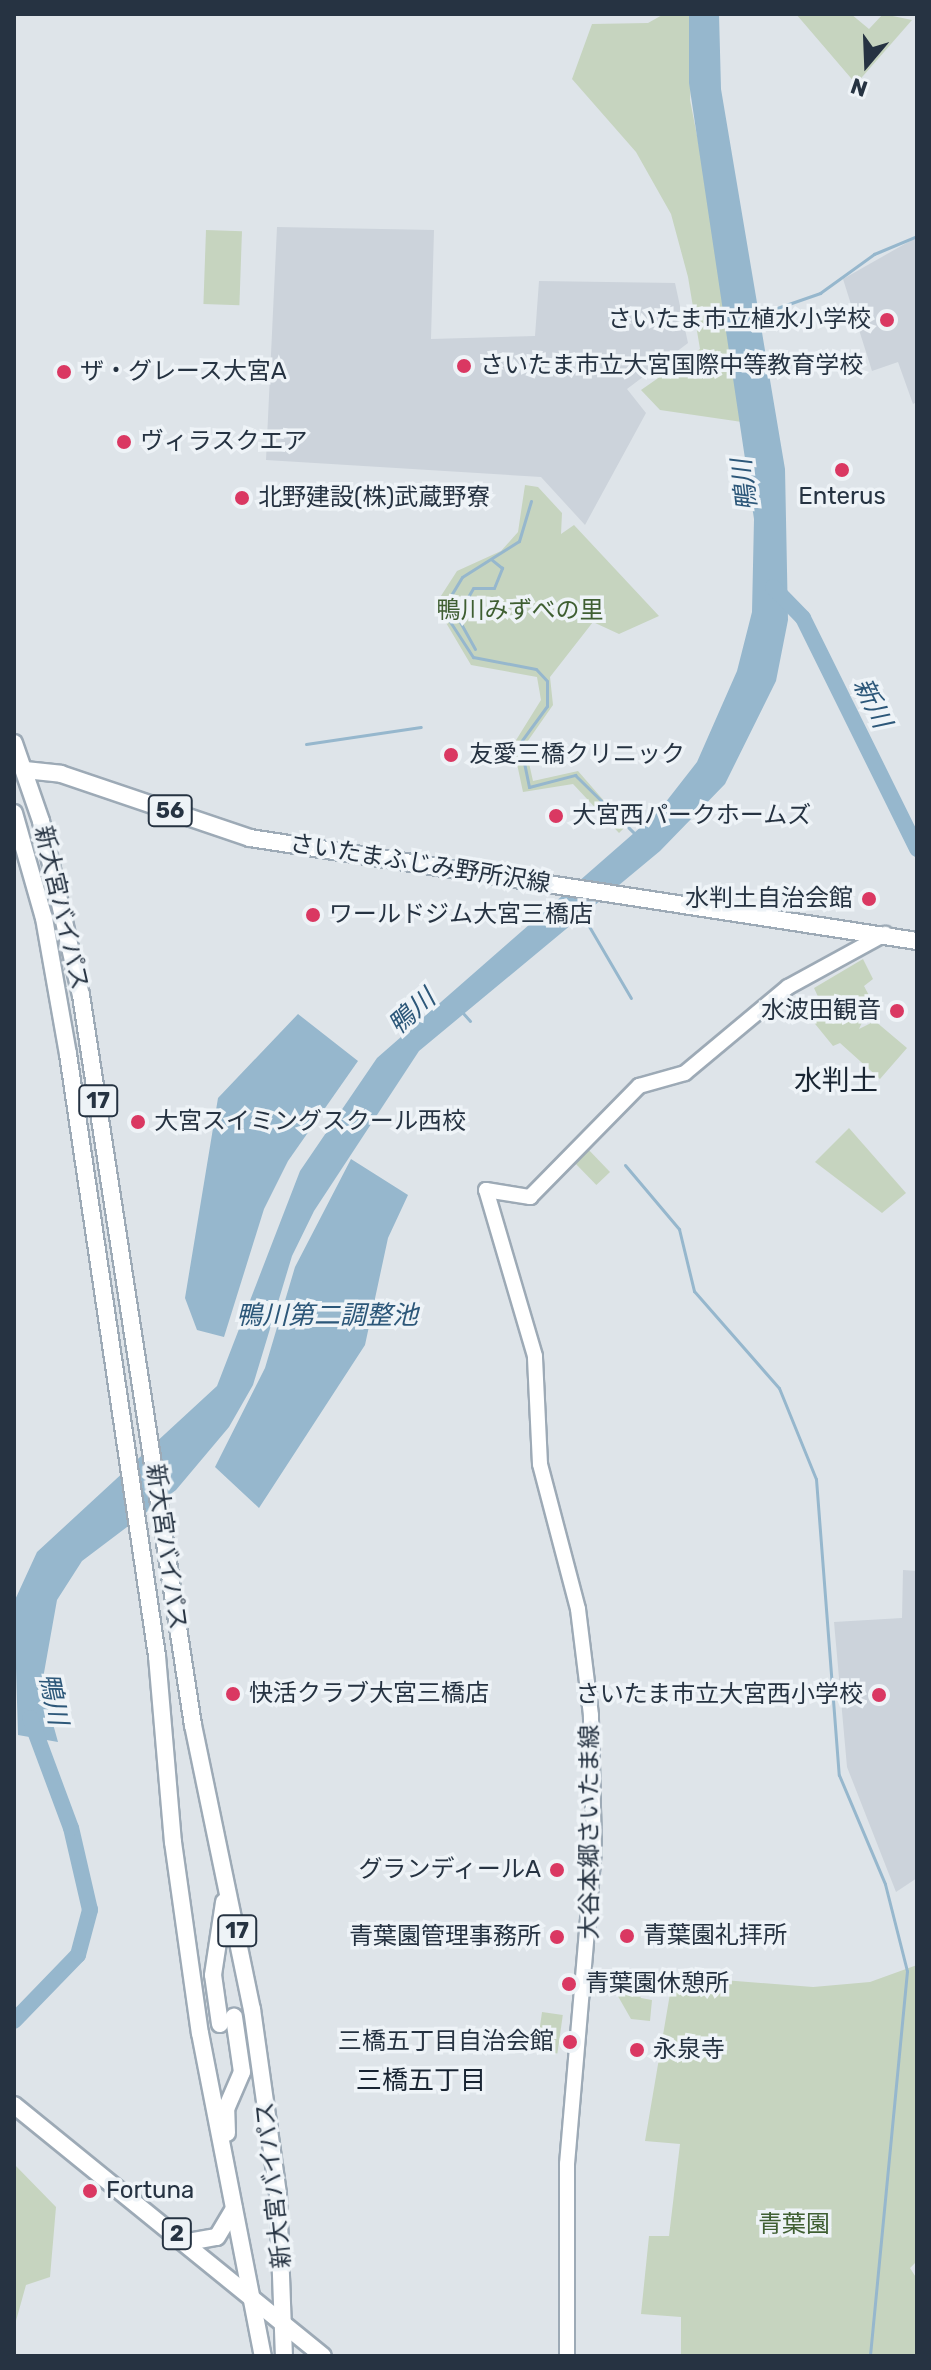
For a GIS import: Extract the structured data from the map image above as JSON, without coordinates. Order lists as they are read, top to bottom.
{
  "streets": {
    "main road": [
      "56",
      "さいたまふじみ野所沢線",
      "新大宮バイパス",
      "17",
      "大谷本郷さいたま線",
      "2"
    ]
  },
  "crossings": [
    ["さいたまふじみ野所沢線", "新大宮バイパス"],
    ["さいたまふじみ野所沢線", "大谷本郷さいたま線"],
    ["新大宮バイパス", "2"]
  ],
  "districts": ["水判土", "三橋五丁目"],
  "water": ["鴨川", "新川", "鴨川第二調整池"],
  "parks": ["鴨川みずべの里", "青葉園"],
  "places": [
    "さいたま市立植水小学校",
    "さいたま市立大宮国際中等教育学校",
    "ザ・グレース大宮A",
    "ヴィラスクエア",
    "Enterus",
    "北野建設(株)武蔵野寮",
    "友愛三橋クリニック",
    "大宮西パークホームズ",
    "水判土自治会館",
    "ワールドジム大宮三橋店",
    "水波田観音",
    "大宮スイミングスクール西校",
    "快活クラブ大宮三橋店",
    "さいたま市立大宮西小学校",
    "グランディールA",
    "青葉園礼拝所",
    "青葉園管理事務所",
    "青葉園休憩所",
    "三橋五丁目自治会館",
    "永泉寺",
    "Fortuna"
  ],
  "north": "bottom"
}
